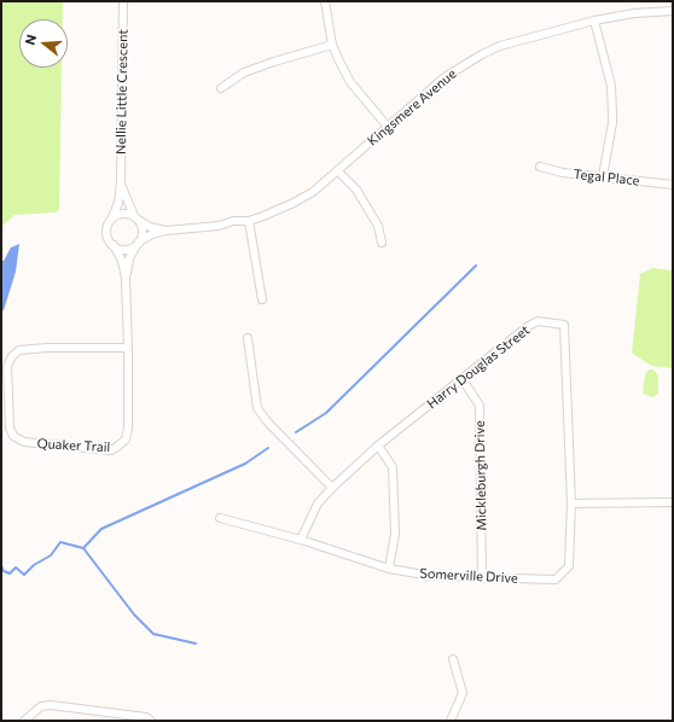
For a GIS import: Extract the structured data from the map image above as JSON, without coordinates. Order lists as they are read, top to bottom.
{
  "streets": {
    "street": [
      "Nellie Little Crescent",
      "Kingsmere Avenue",
      "Tegal Place",
      "Harry Douglas Street",
      "Quaker Trail",
      "Mickleburgh Drive",
      "Somerville Drive"
    ]
  },
  "crossings": [
    ["Nellie Little Crescent", "Kingsmere Avenue"],
    ["Nellie Little Crescent", "Quaker Trail"],
    ["Kingsmere Avenue", "Quaker Trail"],
    ["Harry Douglas Street", "Mickleburgh Drive"],
    ["Harry Douglas Street", "Somerville Drive"],
    ["Mickleburgh Drive", "Somerville Drive"]
  ],
  "north": "left"
}
